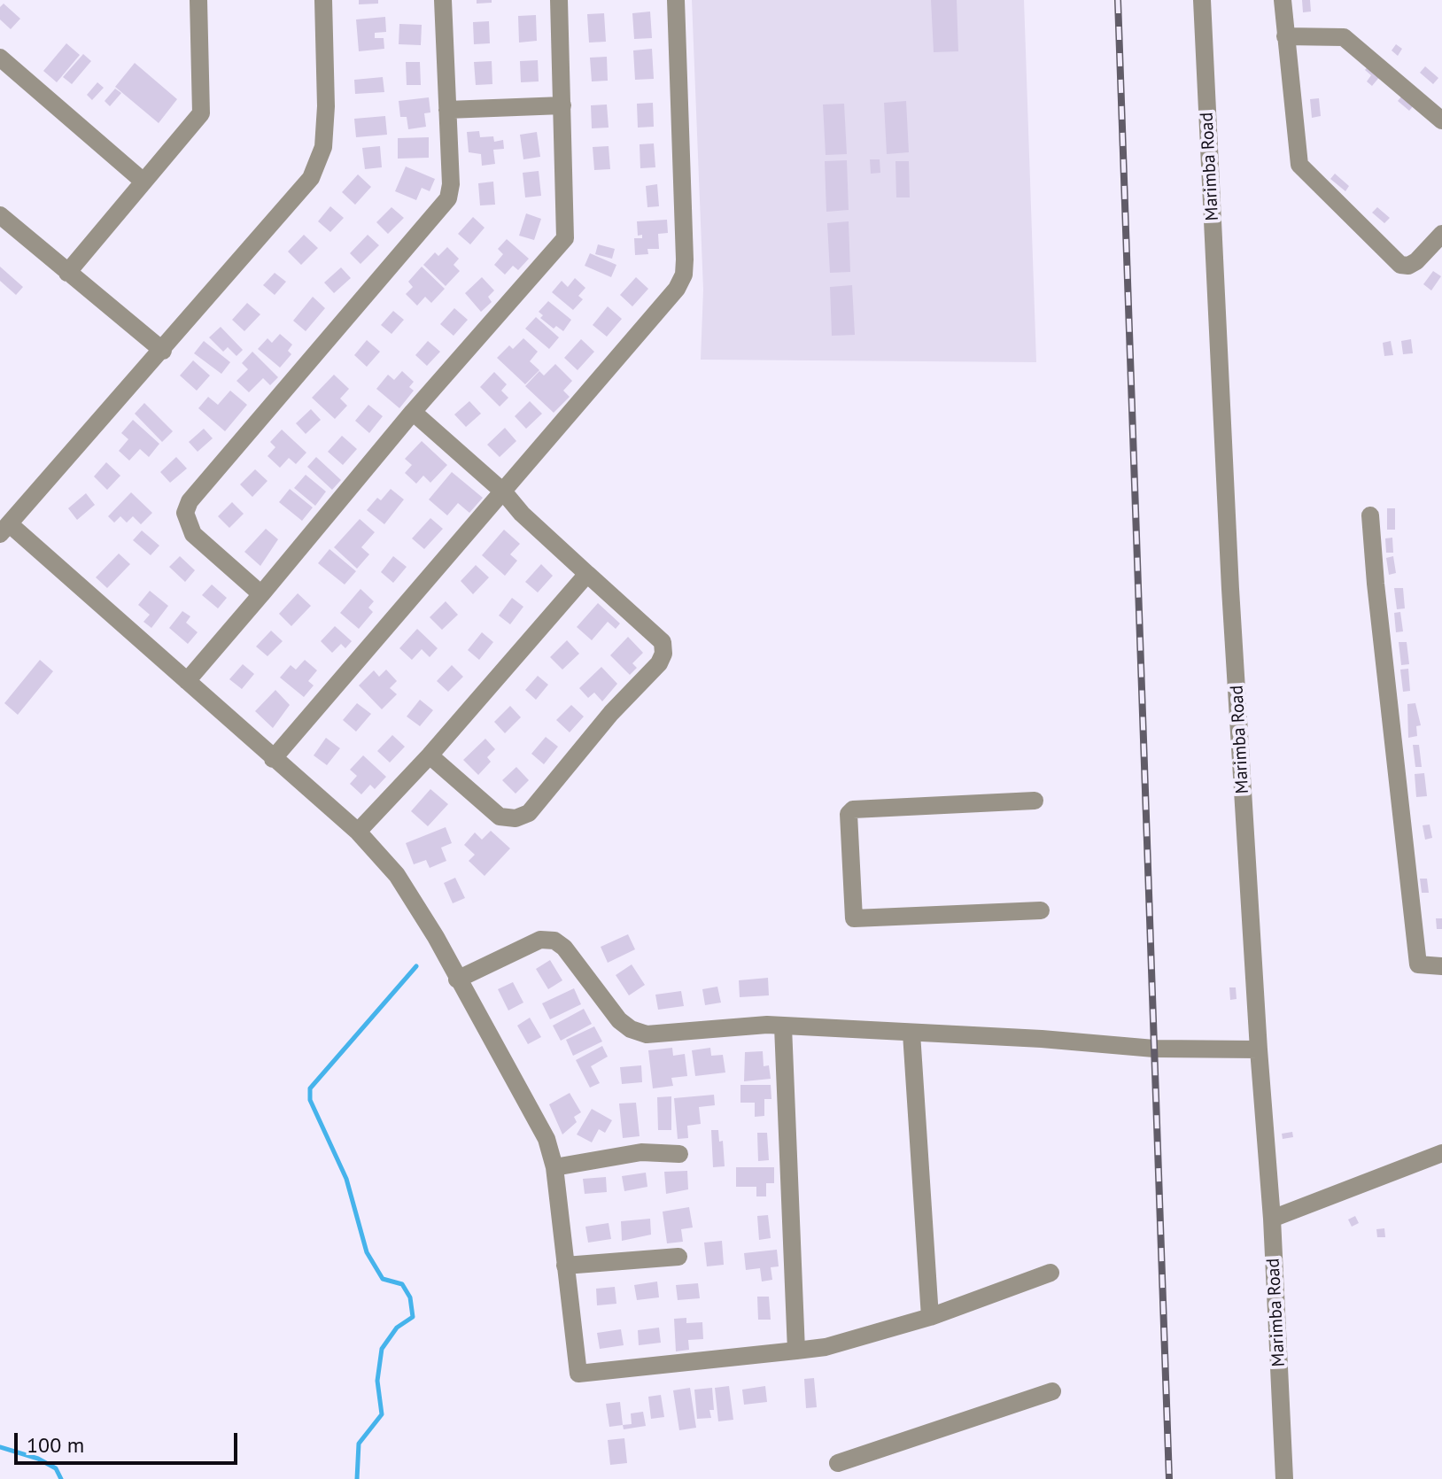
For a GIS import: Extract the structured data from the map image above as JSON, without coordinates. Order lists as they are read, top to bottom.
{
  "streets": {
    "street": ["Marimba Road"]
  },
  "scale_bar": "100 m"
}
